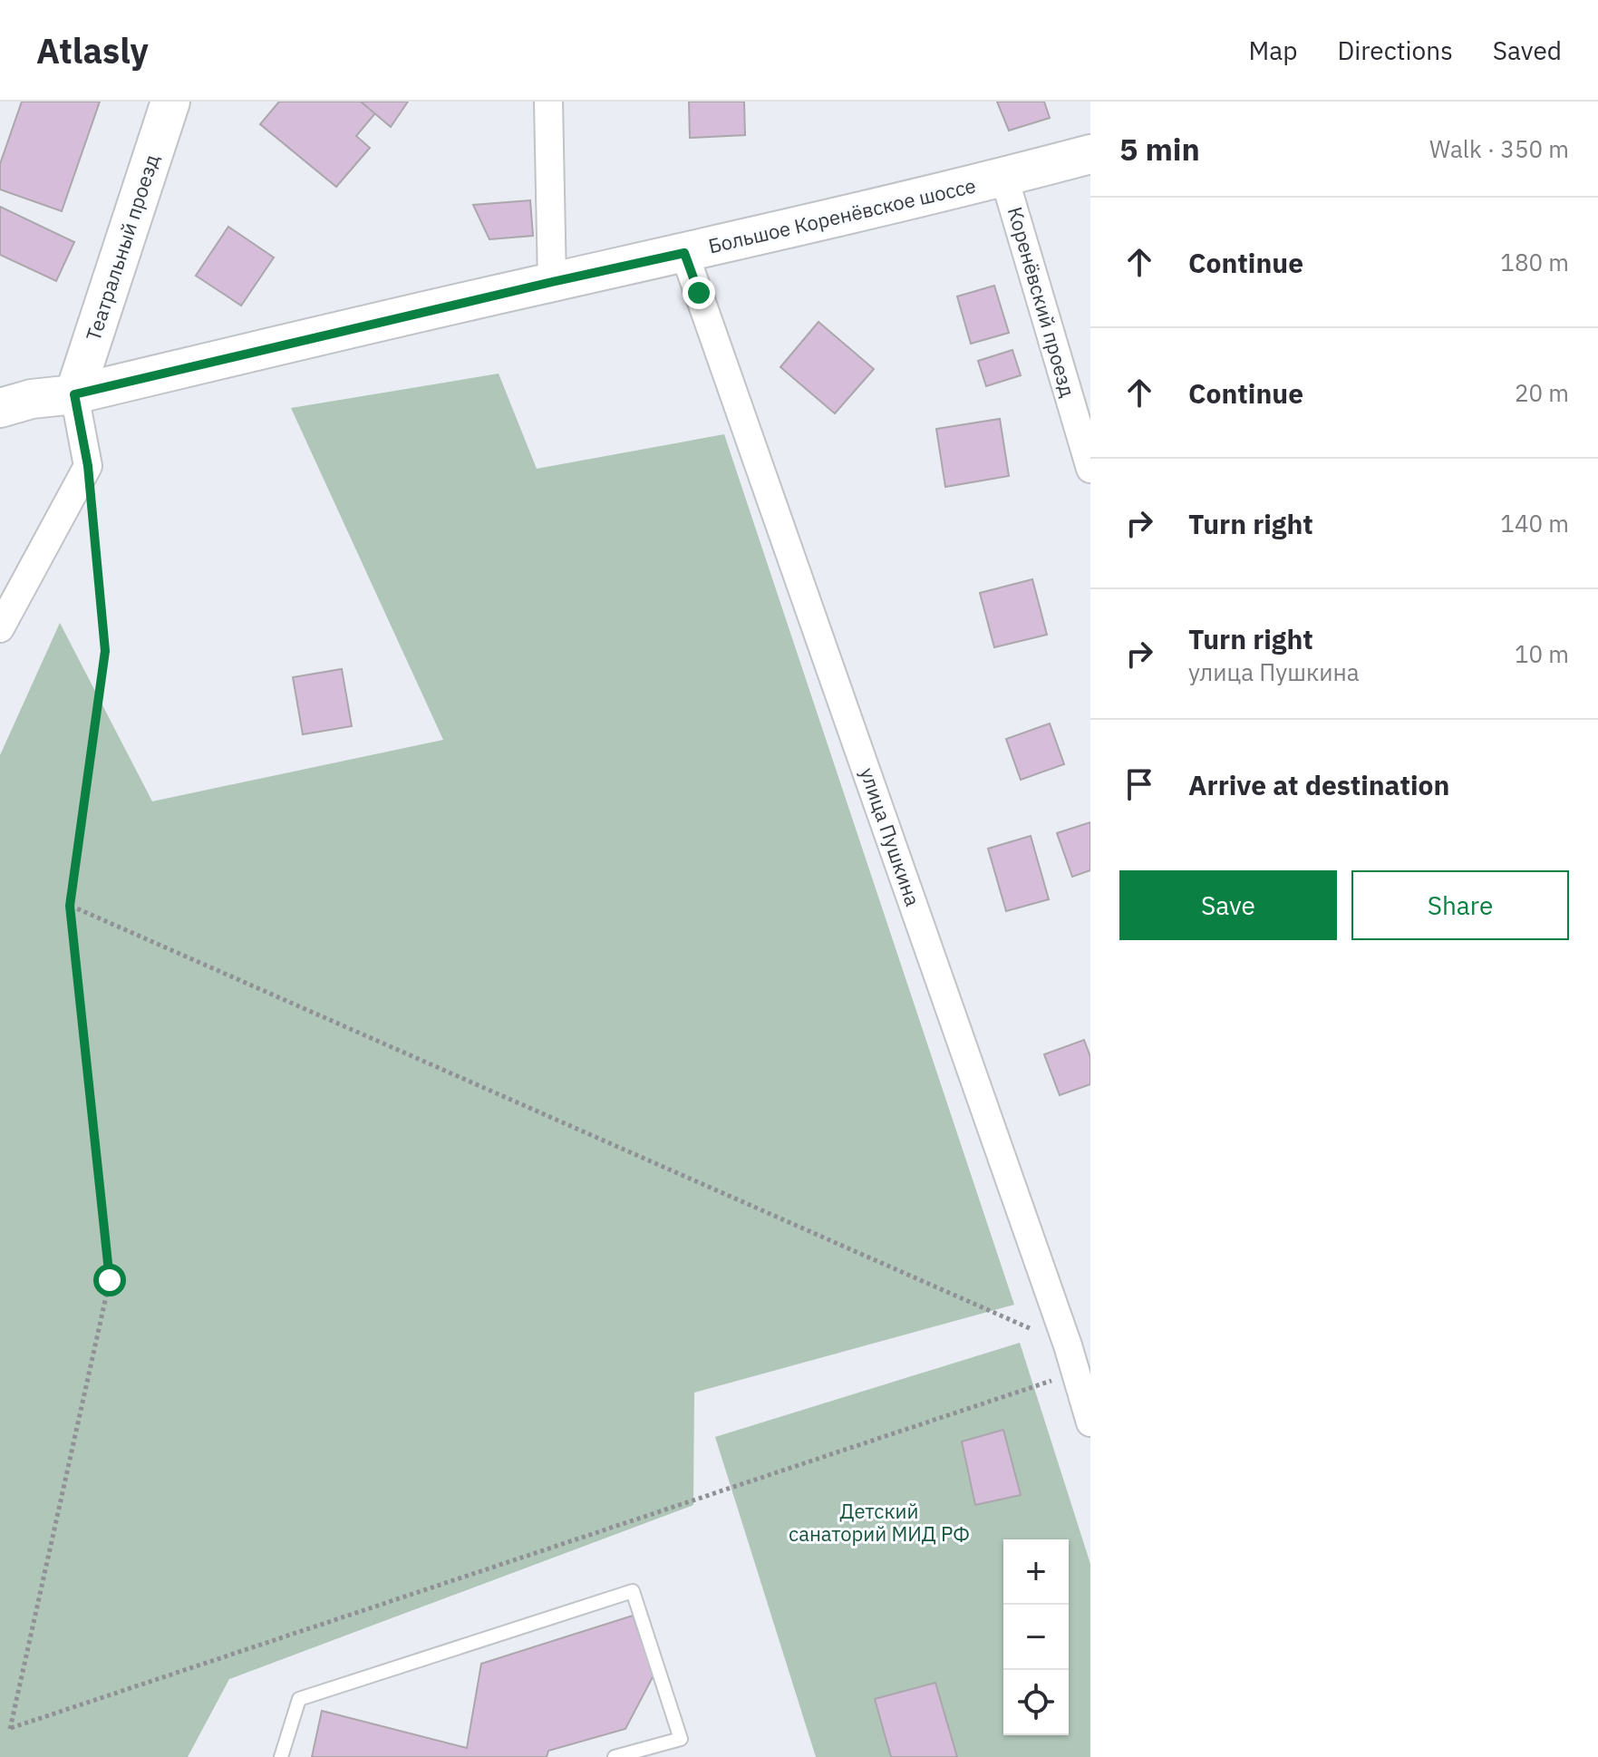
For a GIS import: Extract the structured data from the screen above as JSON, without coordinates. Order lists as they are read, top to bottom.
{
  "streets": {
    "main road": ["Большое Коренёвское шоссе", "Театральный проезд"],
    "street": ["Коренёвский проезд", "улица Пушкина"]
  },
  "crossings": [
    ["Большое Коренёвское шоссе", "Театральный проезд"],
    ["Большое Коренёвское шоссе", "Коренёвский проезд"],
    ["Большое Коренёвское шоссе", "улица Пушкина"]
  ],
  "parks": ["Детский санаторий МИД РФ"],
  "page": {
    "header": "Atlasly",
    "nav": ["Map", "Directions", "Saved"],
    "heading": ["5 min", "Walk · 350 m"],
    "list": [
      ["Continue", "180 m"],
      ["Continue", "20 m"],
      ["Turn right", "140 m"],
      ["Turn right", "улица Пушкина", "10 m"],
      "Arrive at destination"
    ],
    "buttons": ["Save", "Share"],
    "map_buttons": ["+", "−"]
  }
}
